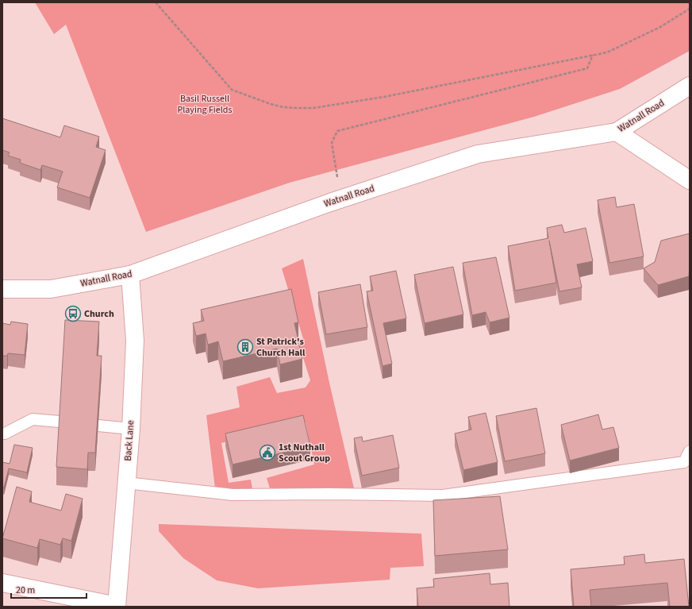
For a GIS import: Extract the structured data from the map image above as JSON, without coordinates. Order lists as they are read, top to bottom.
{
  "streets": {
    "main road": ["Watnall Road", "Back Lane"]
  },
  "crossings": [
    ["Watnall Road", "Back Lane"]
  ],
  "parks": ["Basil Russell Playing Fields"],
  "places": {
    "bus stop": ["Church"],
    "building": ["St Patrick's Church Hall"],
    "public building": ["1st Nuthall Scout Group"]
  },
  "scale_bar": "20 m"
}
